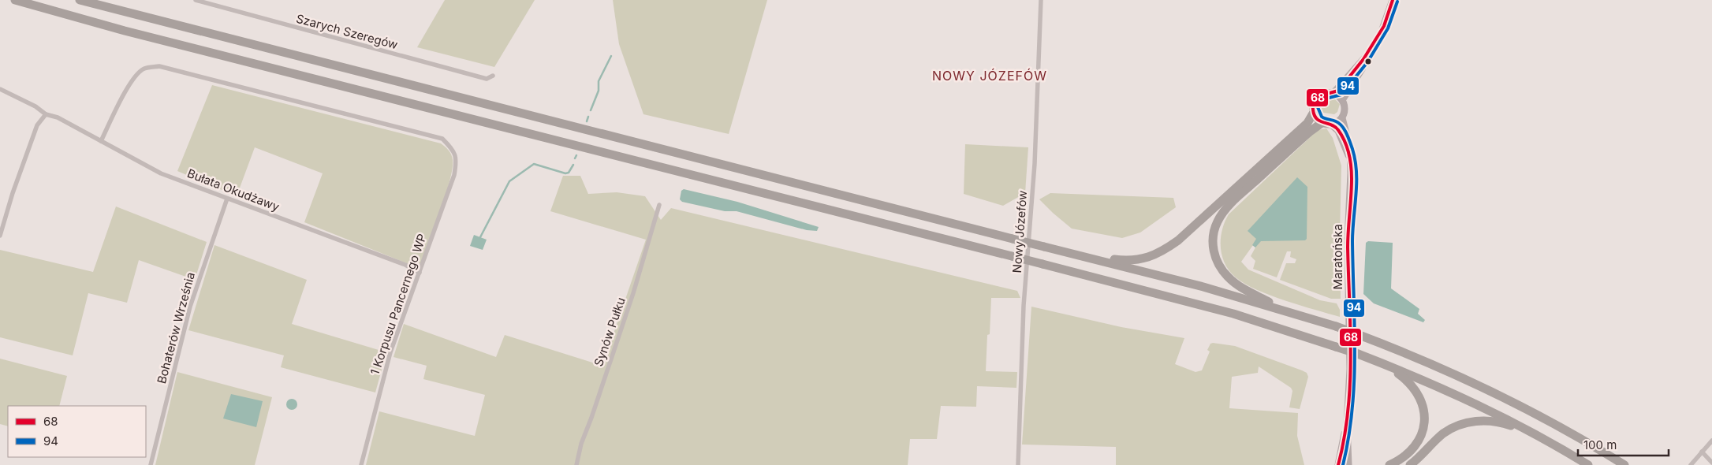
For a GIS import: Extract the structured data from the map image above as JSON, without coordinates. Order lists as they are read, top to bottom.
{
  "streets": {
    "main road": ["Maratońska"],
    "street": [
      "Szarych Szeregów",
      "Bułata Okudżawy",
      "Nowy Józefów",
      "1 Korpusu Pancernego WP",
      "Bohaterów Września",
      "Synów Pułku"
    ]
  },
  "crossings": [
    ["Bułata Okudżawy", "1 Korpusu Pancernego WP"],
    ["Bułata Okudżawy", "Bohaterów Września"]
  ],
  "districts": ["NOWY JÓZEFÓW"],
  "lines": ["transit line 68", "transit line 94"],
  "legend": ["68", "94"],
  "scale_bar": "100 m"
}
